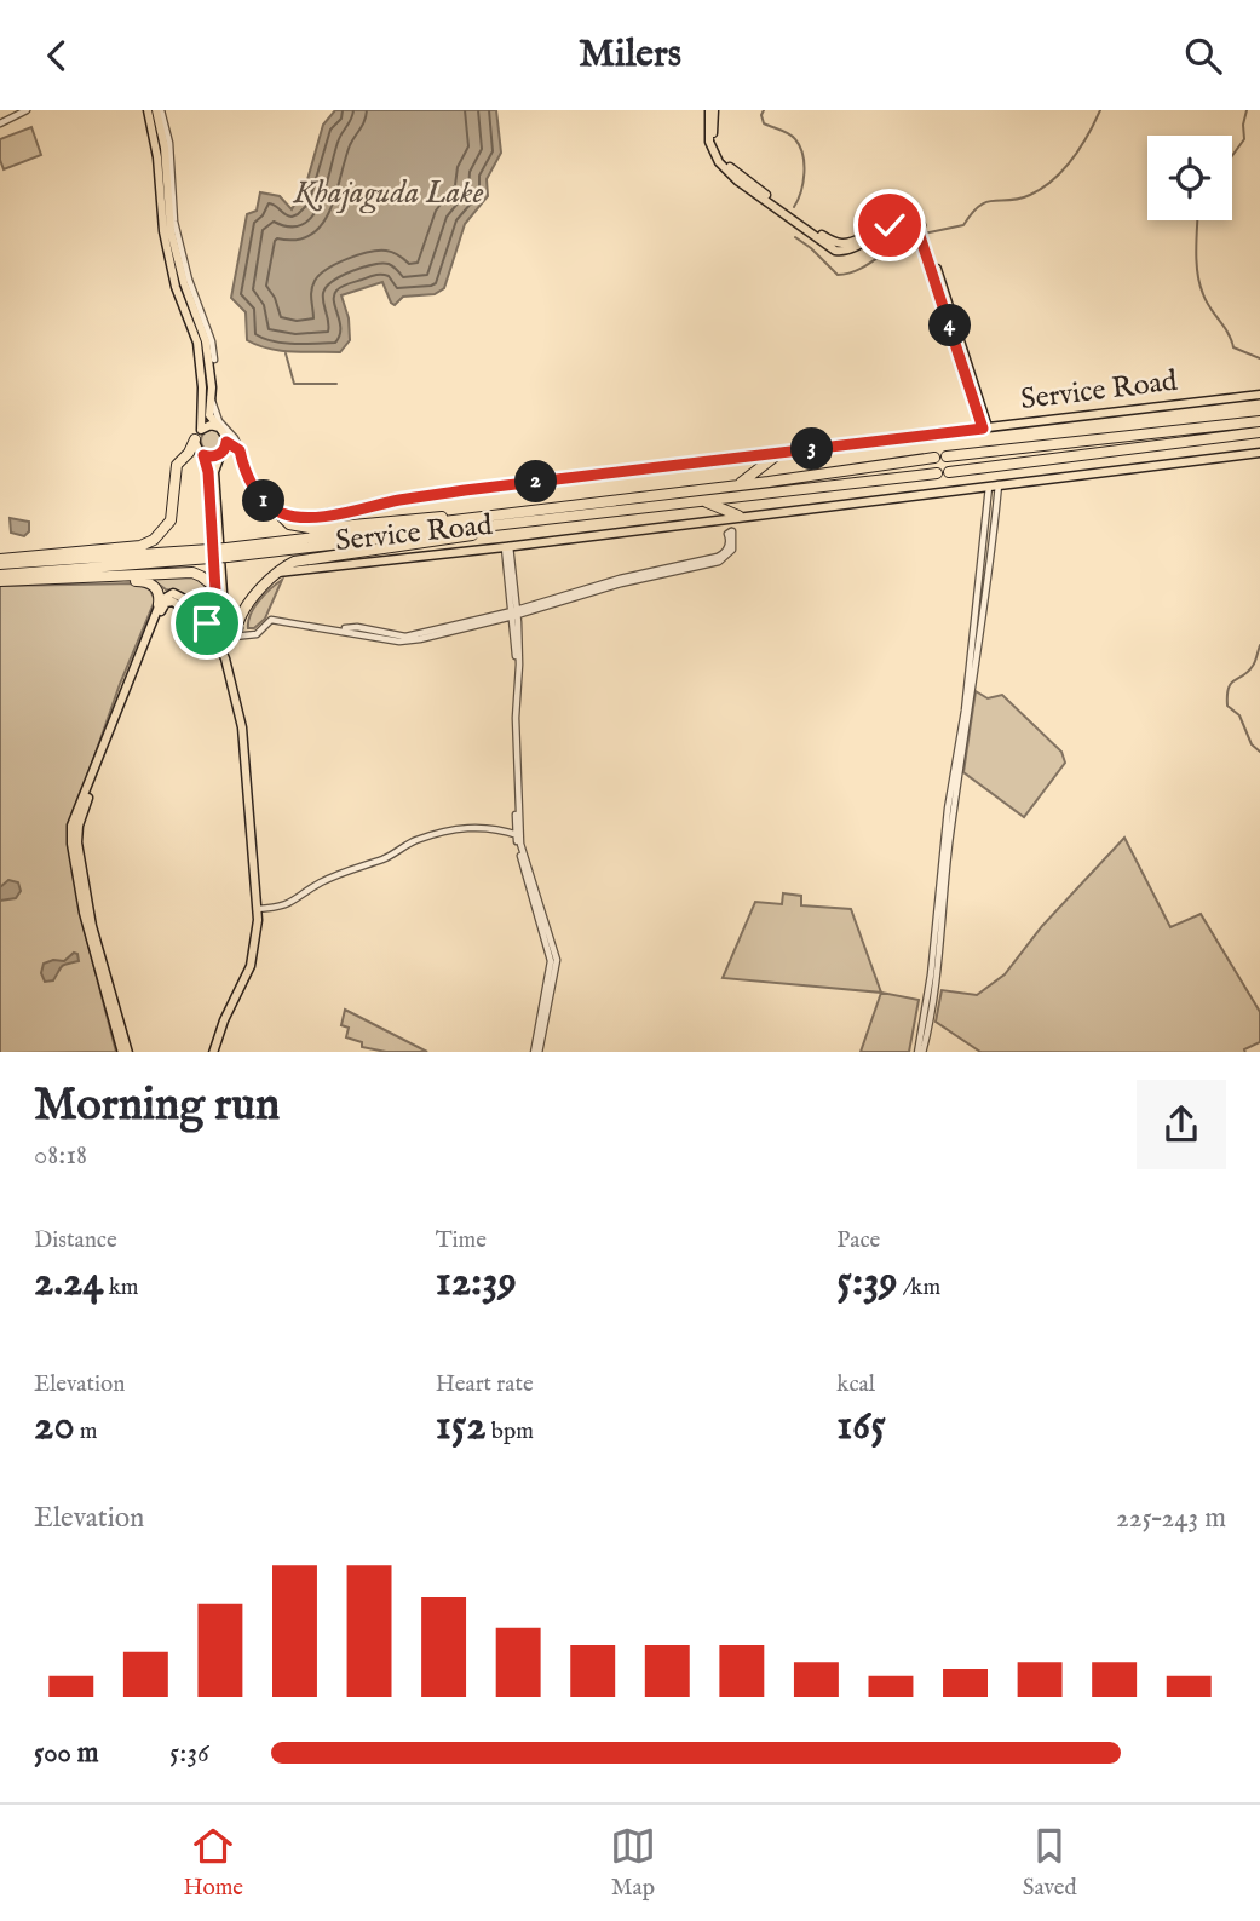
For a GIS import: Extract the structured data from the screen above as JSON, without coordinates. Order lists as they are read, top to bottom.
{
  "streets": {
    "main road": ["Service Road"]
  },
  "water": ["Khajaguda Lake"],
  "page": {
    "header": "Milers",
    "pins": [
      "4",
      "3",
      "2",
      "1"
    ],
    "heading": ["Morning run", "08:18"],
    "stats": [
      ["Distance", "2.24 km"],
      ["Time", "12:39"],
      ["Pace", "5:39 /km"],
      ["Elevation", "20 m"],
      ["Heart rate", "152 bpm"],
      ["kcal", "165"]
    ],
    "chart": ["Elevation", "225–243 m"],
    "list": [
      {
        "name": "500 m",
        "note": "5:36"
      }
    ],
    "tabs": ["Home", "Map", "Saved"]
  }
}
